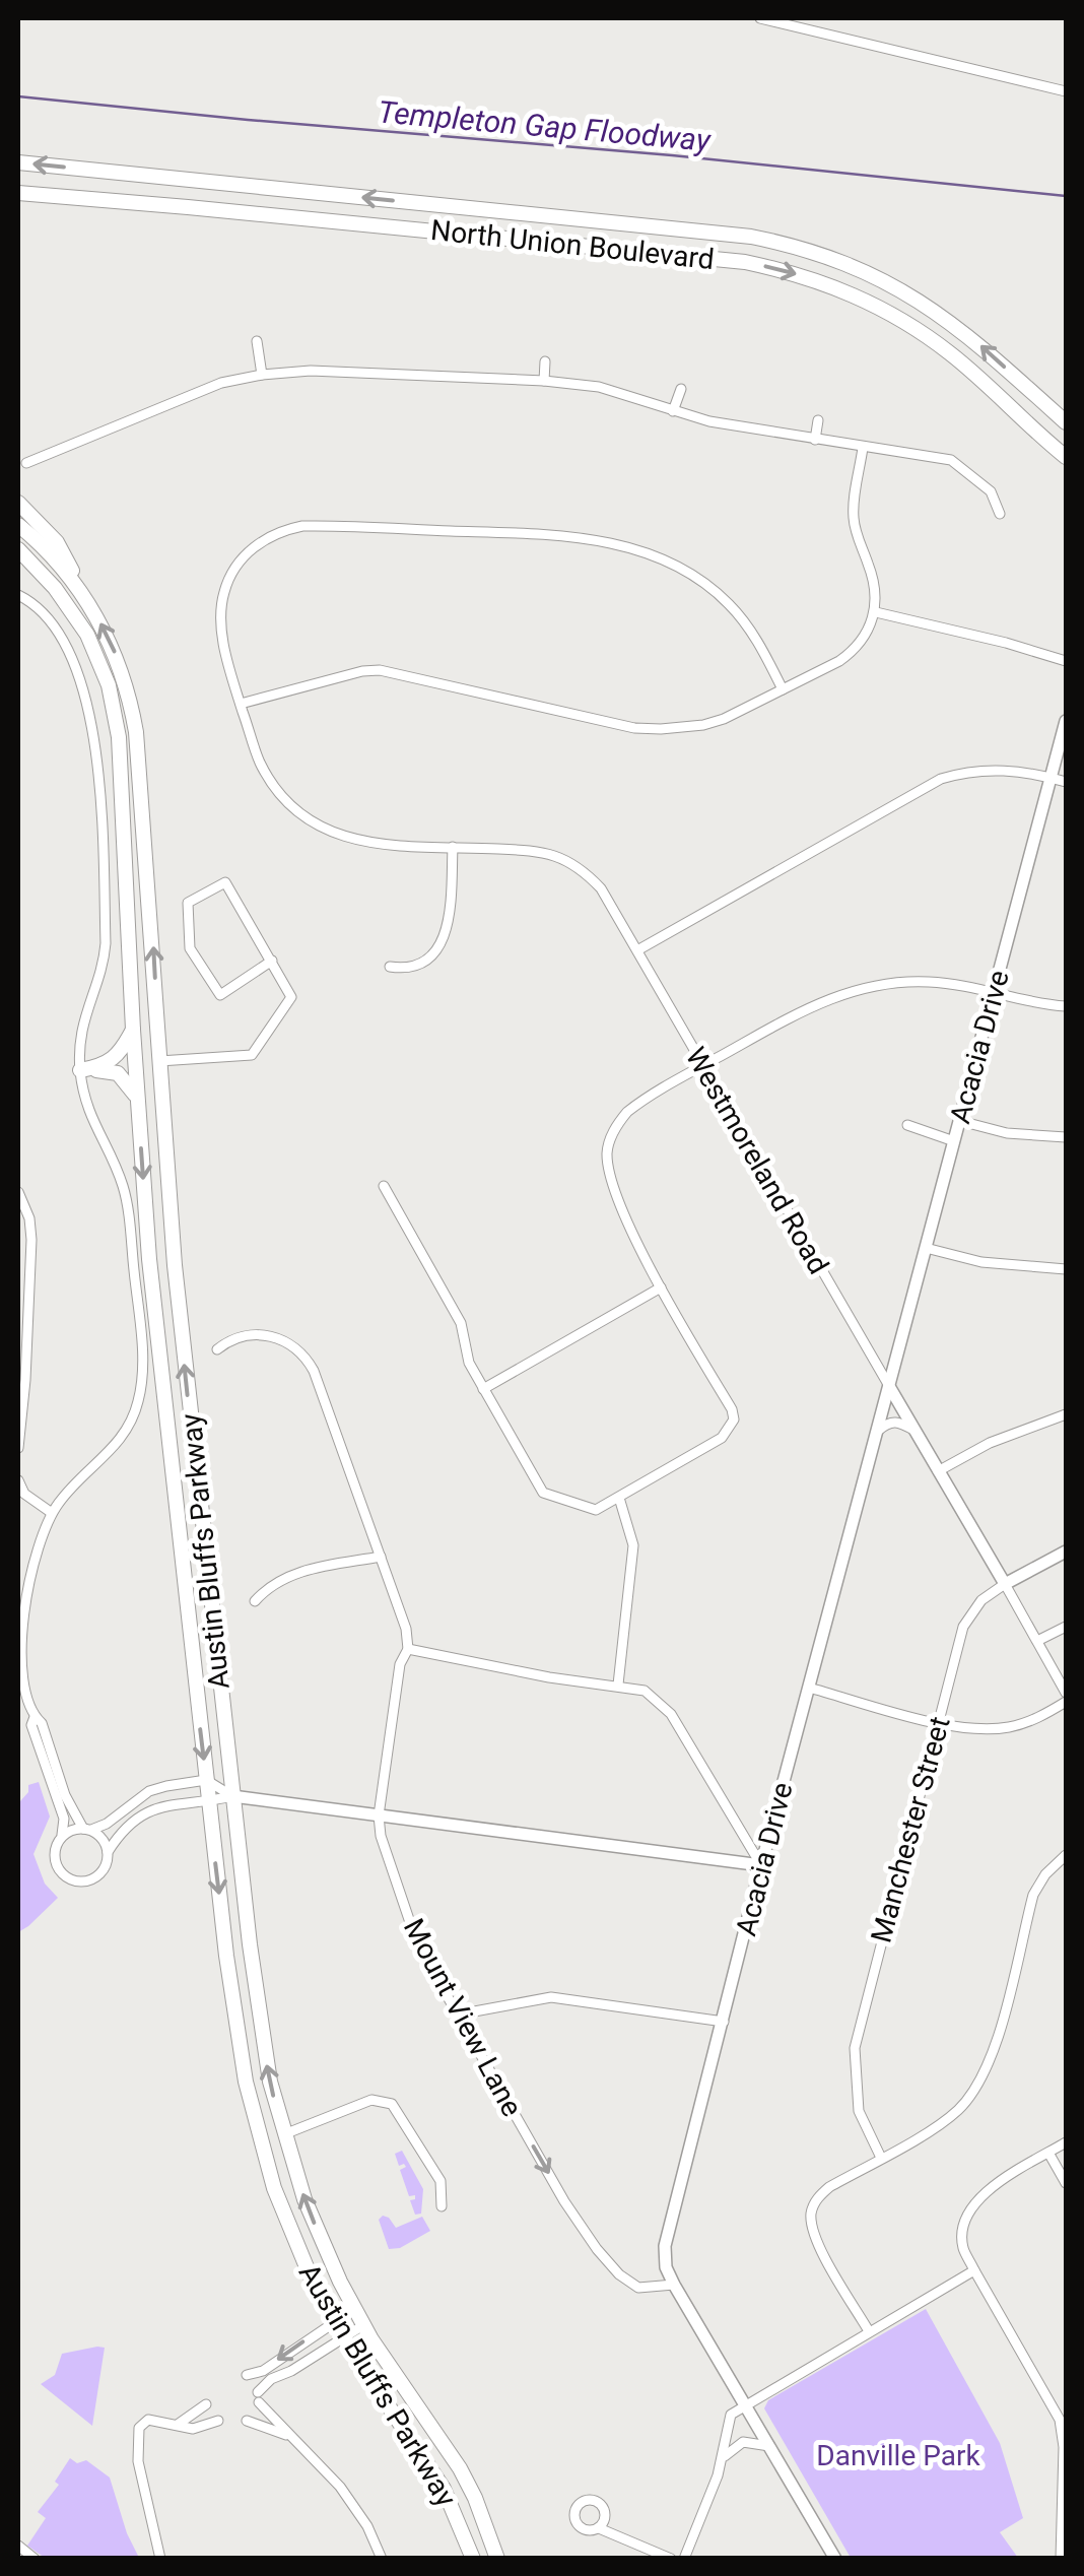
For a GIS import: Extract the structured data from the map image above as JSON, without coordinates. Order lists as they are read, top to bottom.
{
  "streets": {
    "main road": ["North Union Boulevard", "Austin Bluffs Parkway"],
    "street": [
      "Acacia Drive",
      "Westmoreland Road",
      "Manchester Street",
      "Mount View Lane"
    ]
  },
  "crossings": [
    ["Acacia Drive", "Westmoreland Road"],
    ["Acacia Drive", "Mount View Lane"],
    ["Westmoreland Road", "Manchester Street"]
  ],
  "water": ["Templeton Gap Floodway"],
  "parks": ["Danville Park"]
}
